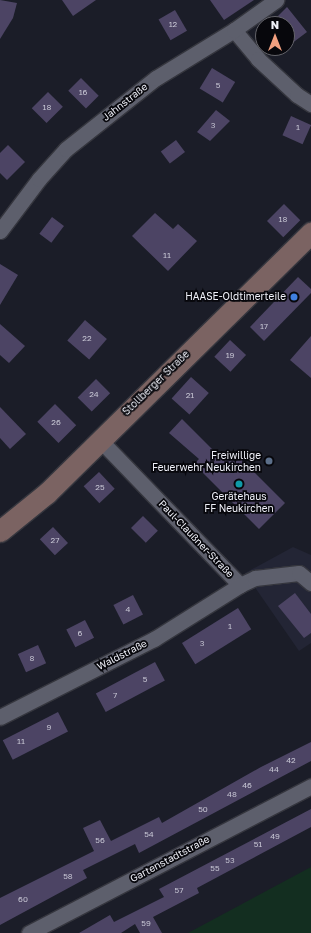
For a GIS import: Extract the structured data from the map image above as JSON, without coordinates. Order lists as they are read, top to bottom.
{
  "streets": {
    "main road": ["Stollberger Straße"],
    "street": [
      "Jahnstraße",
      "Paul-Claußner-Straße",
      "Waldstraße",
      "Gartenstadtstraße"
    ]
  },
  "crossings": [
    ["Stollberger Straße", "Paul-Claußner-Straße"],
    ["Paul-Claußner-Straße", "Waldstraße"]
  ],
  "places": ["HAASE-Oldtimerteile", "Freiwillige Feuerwehr Neukirchen", "Gerätehaus FF Neukirchen"],
  "house_numbers": [
    "12",
    "5",
    "16",
    "18",
    "3",
    "1",
    "18",
    "11",
    "17",
    "22",
    "19",
    "24",
    "21",
    "26",
    "25",
    "27",
    "4",
    "1",
    "6",
    "3",
    "8",
    "5",
    "7",
    "9",
    "11",
    "42",
    "44",
    "46",
    "48",
    "50",
    "54",
    "49",
    "56",
    "51",
    "53",
    "55",
    "58",
    "57",
    "60",
    "59"
  ],
  "north": "top"
}
